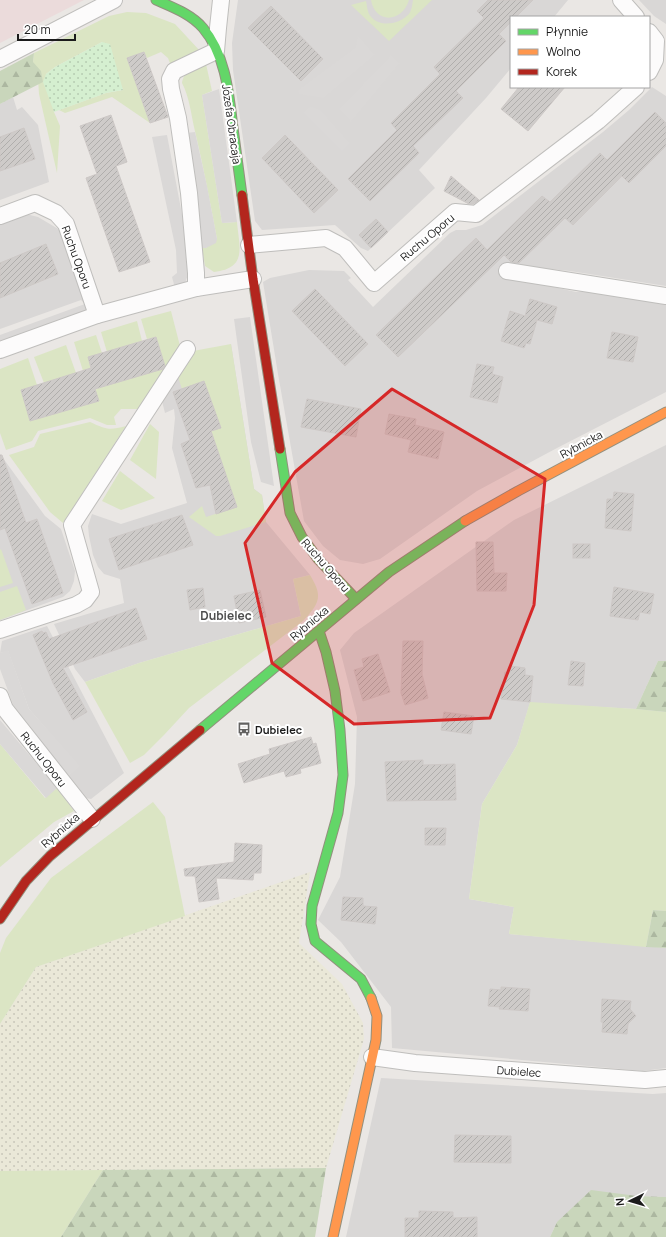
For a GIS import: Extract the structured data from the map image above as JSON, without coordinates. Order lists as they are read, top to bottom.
{
  "streets": {
    "street": [
      "Józefa Obracaja",
      "Ruchu Oporu",
      "Rybnicka",
      "Dubielec"
    ]
  },
  "crossings": [
    ["Józefa Obracaja", "Ruchu Oporu"],
    ["Ruchu Oporu", "Rybnicka"]
  ],
  "districts": ["Dubielec"],
  "places": {
    "bus stop": ["Dubielec"]
  },
  "legend": ["Płynnie", "Wolno", "Korek"],
  "scale_bar": "20 m",
  "north": "left"
}
